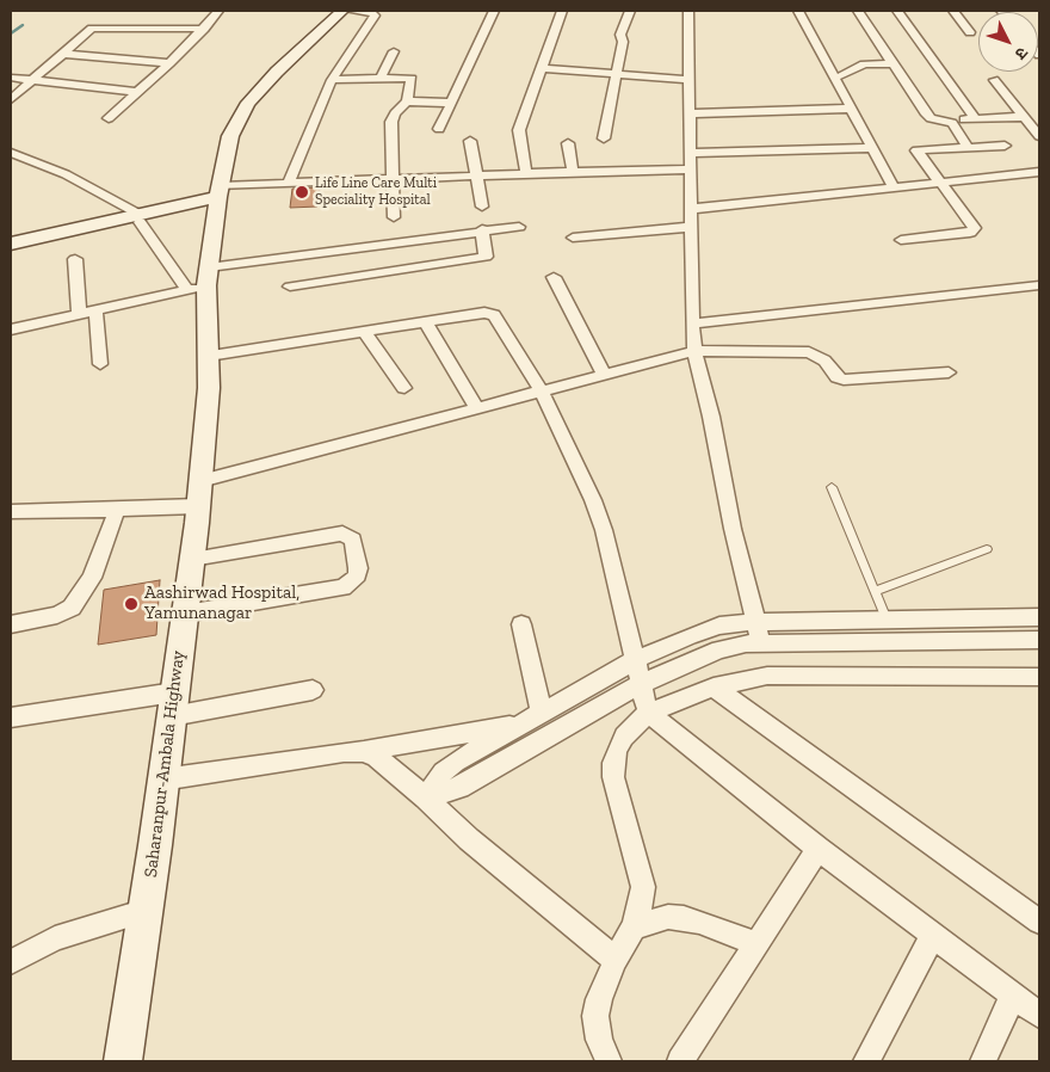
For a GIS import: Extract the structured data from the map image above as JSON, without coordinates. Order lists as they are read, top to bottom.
{
  "streets": {
    "main road": ["Saharanpur-Ambala Highway"]
  },
  "places": ["Life Line Care Multi Speciality Hospital", "Aashirwad Hospital, Yamunanagar"],
  "north": "bottom right"
}
